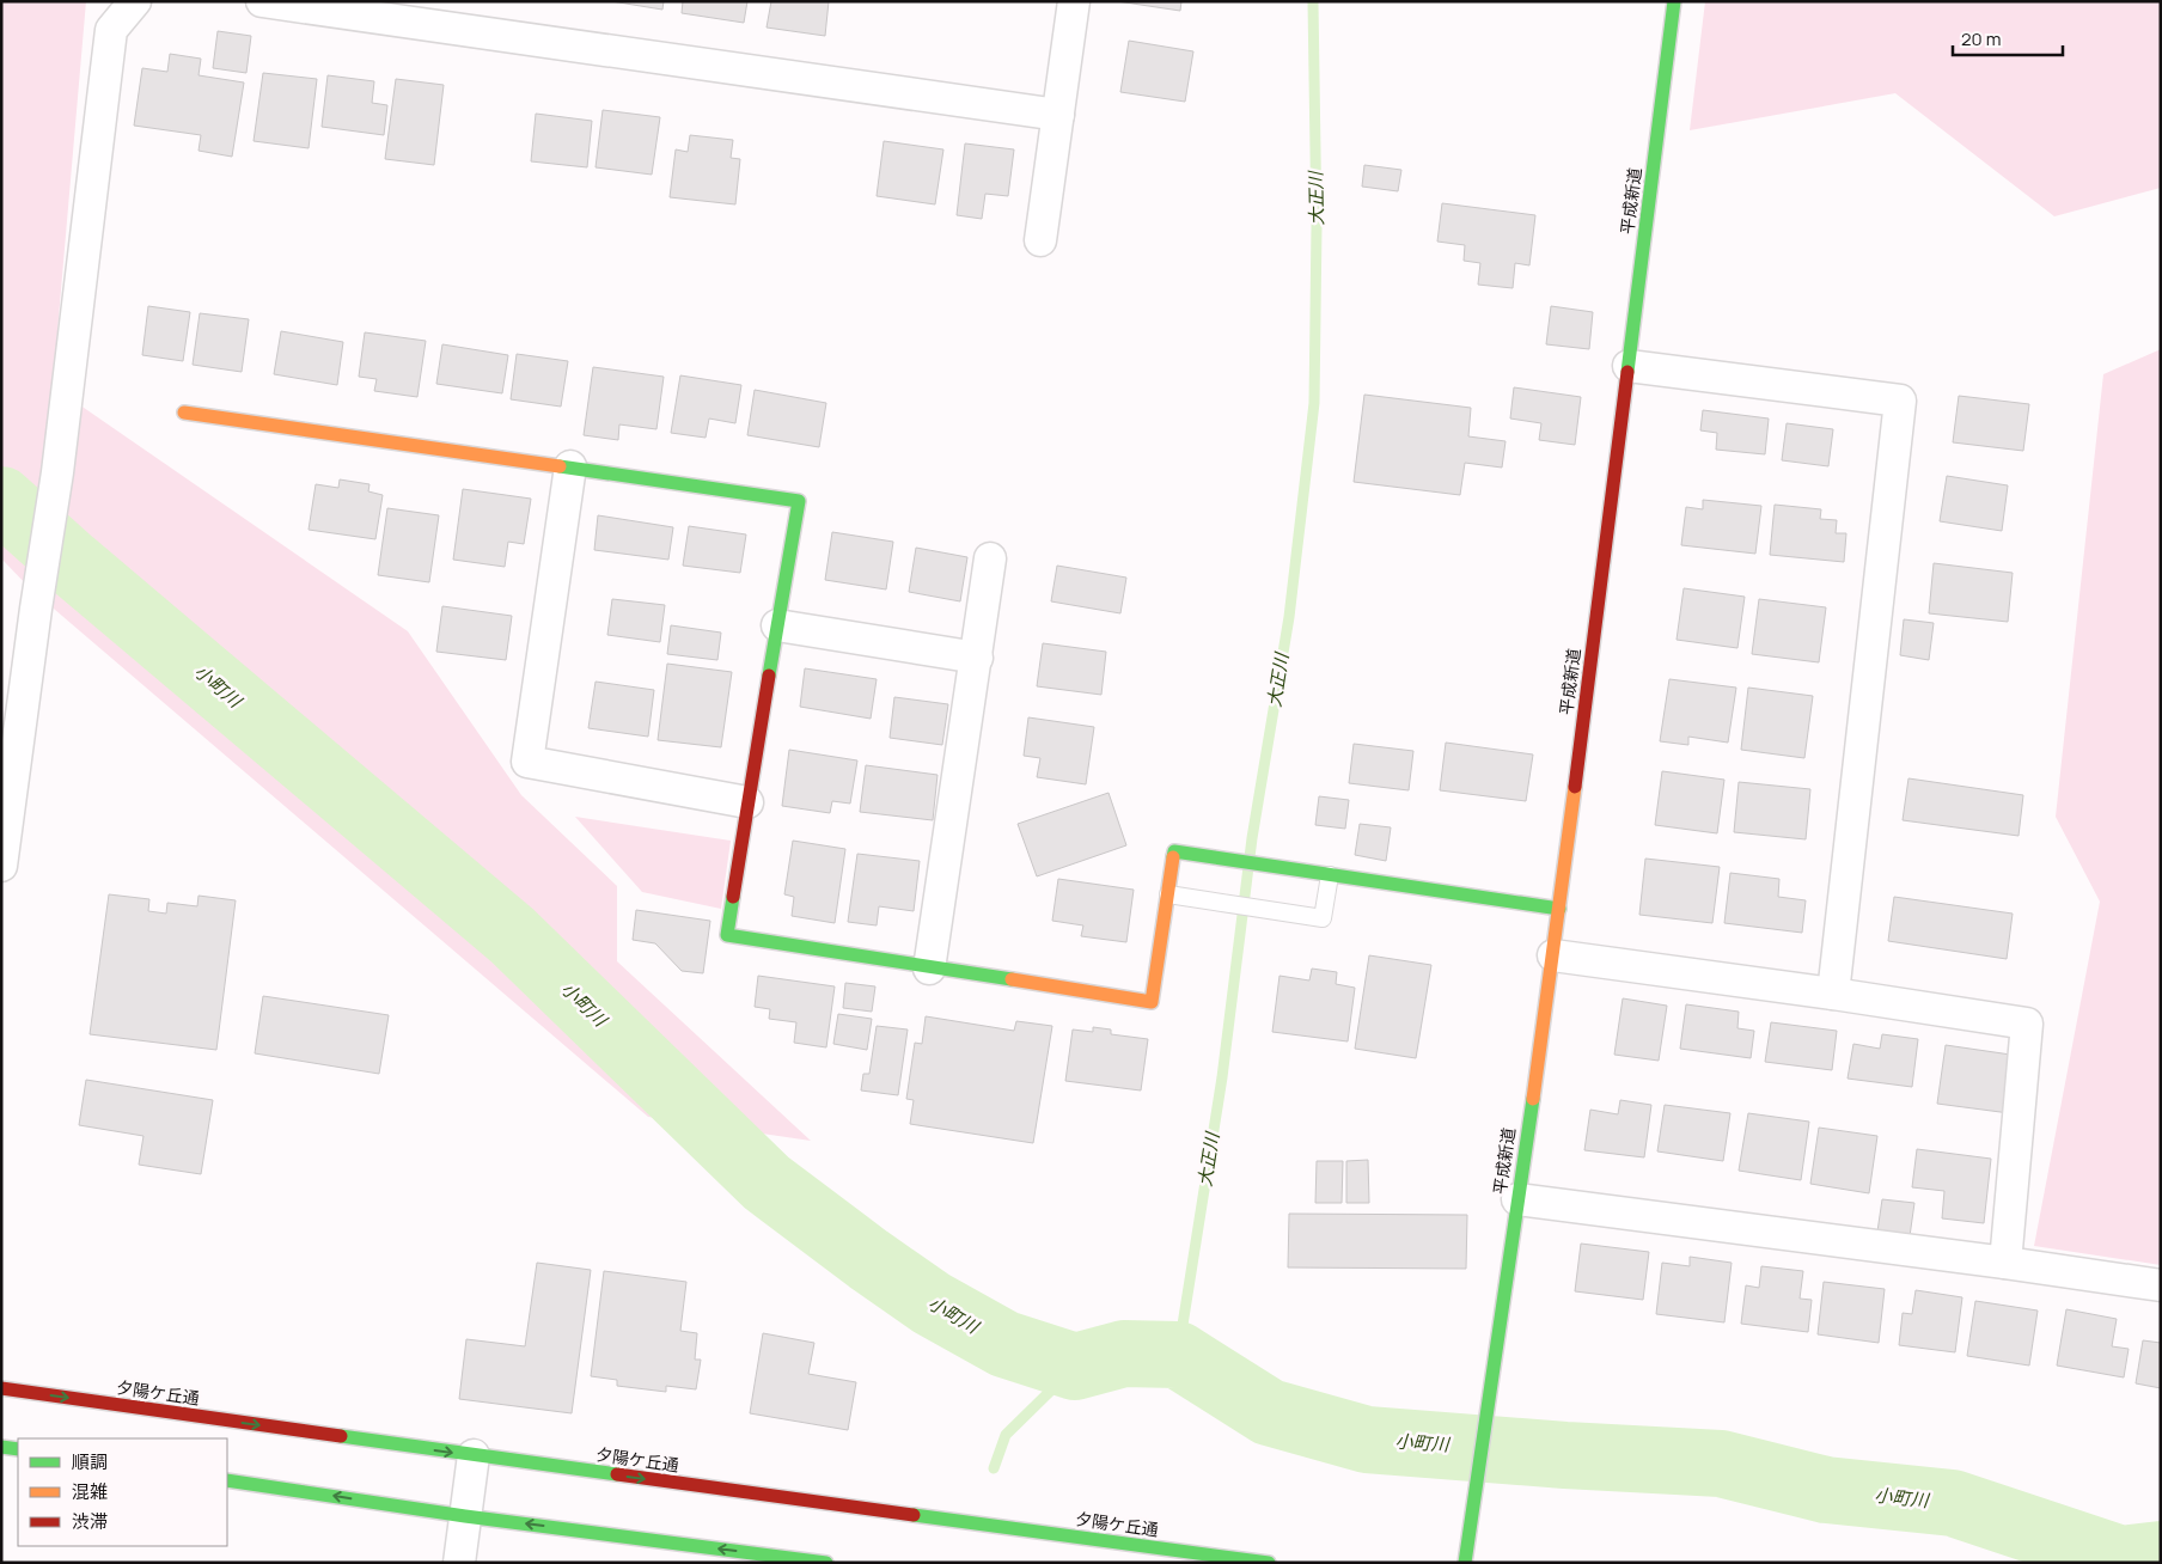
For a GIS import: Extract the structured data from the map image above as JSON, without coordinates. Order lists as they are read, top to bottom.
{
  "streets": {
    "street": ["平成新道", "夕陽ケ丘通"]
  },
  "water": ["大正川", "小町川"],
  "legend": ["順調", "混雑", "渋滞"],
  "scale_bar": "20 m"
}
